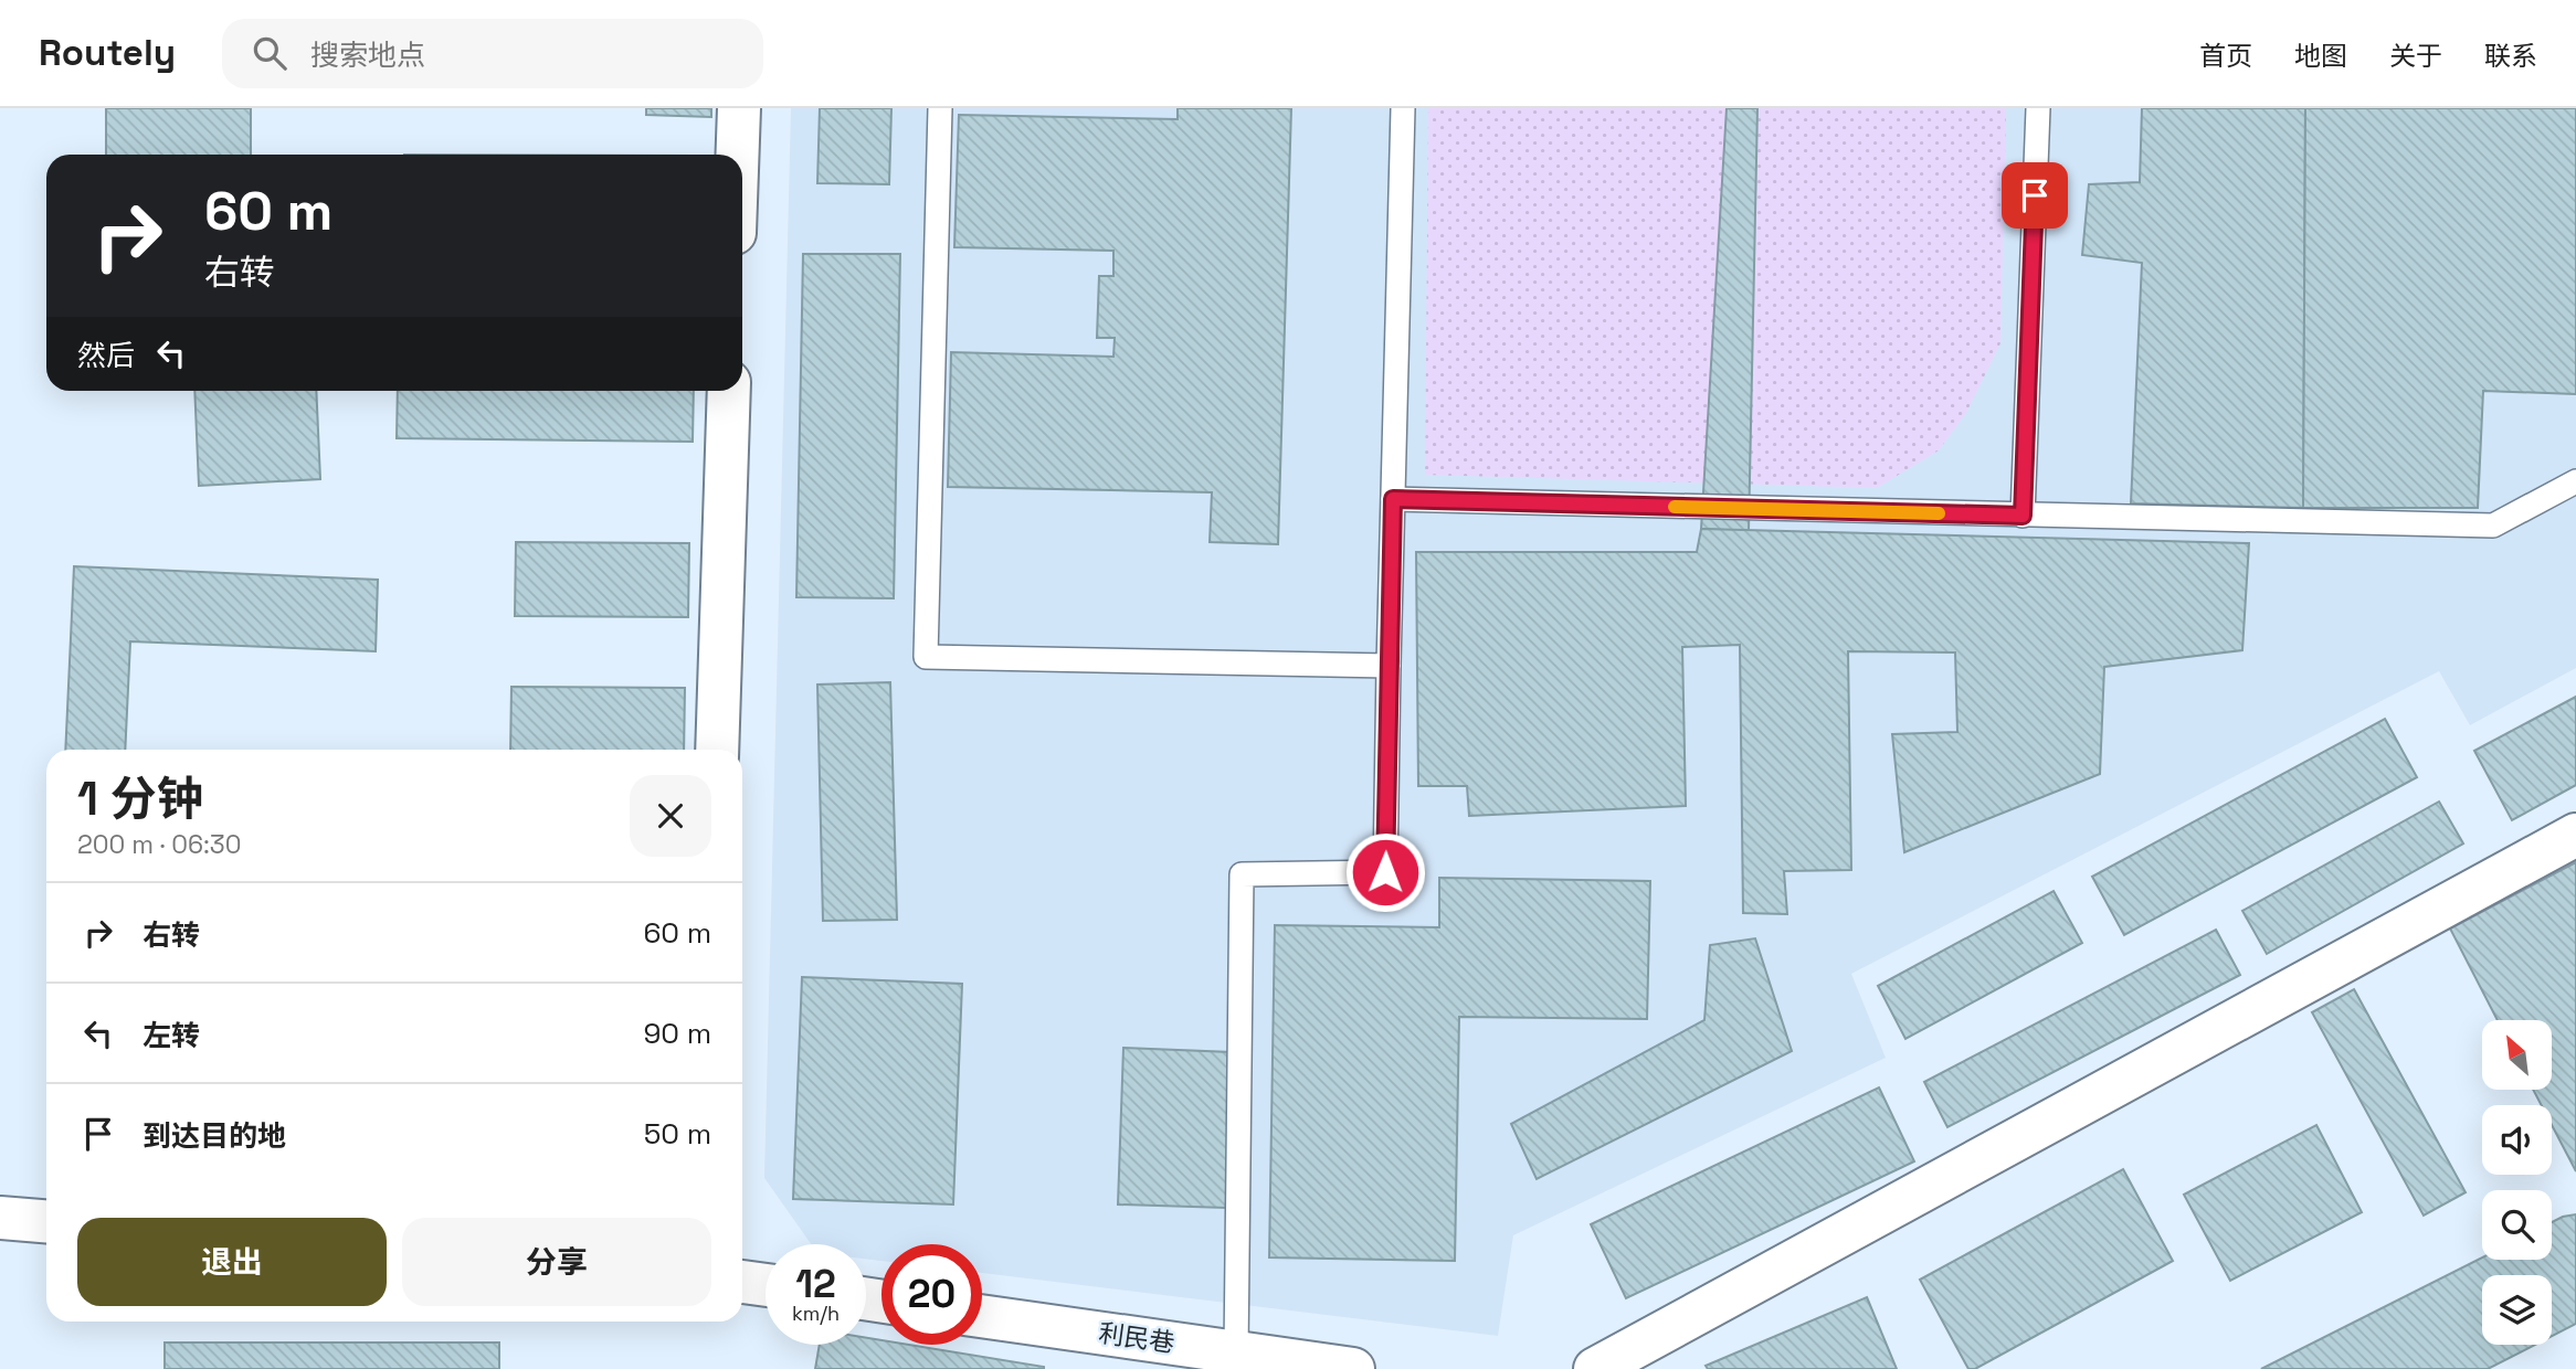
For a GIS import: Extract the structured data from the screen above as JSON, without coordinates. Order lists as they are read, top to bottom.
{
  "streets": {
    "street": ["利民巷"]
  },
  "north": "top left",
  "page": {
    "header": "Routely",
    "search": "搜索地点",
    "nav": [
      "首页",
      "地图",
      "关于",
      "联系"
    ],
    "turn": ["60 m", "右转"],
    "then": "然后",
    "heading": ["1 分钟", "200 m · 06:30"],
    "list": [
      {
        "name": "右转",
        "value": "60 m"
      },
      {
        "name": "左转",
        "value": "90 m"
      },
      {
        "name": "到达目的地",
        "value": "50 m"
      }
    ],
    "buttons": ["退出", "分享"],
    "speed": "12 km/h",
    "limit": "20"
  }
}
